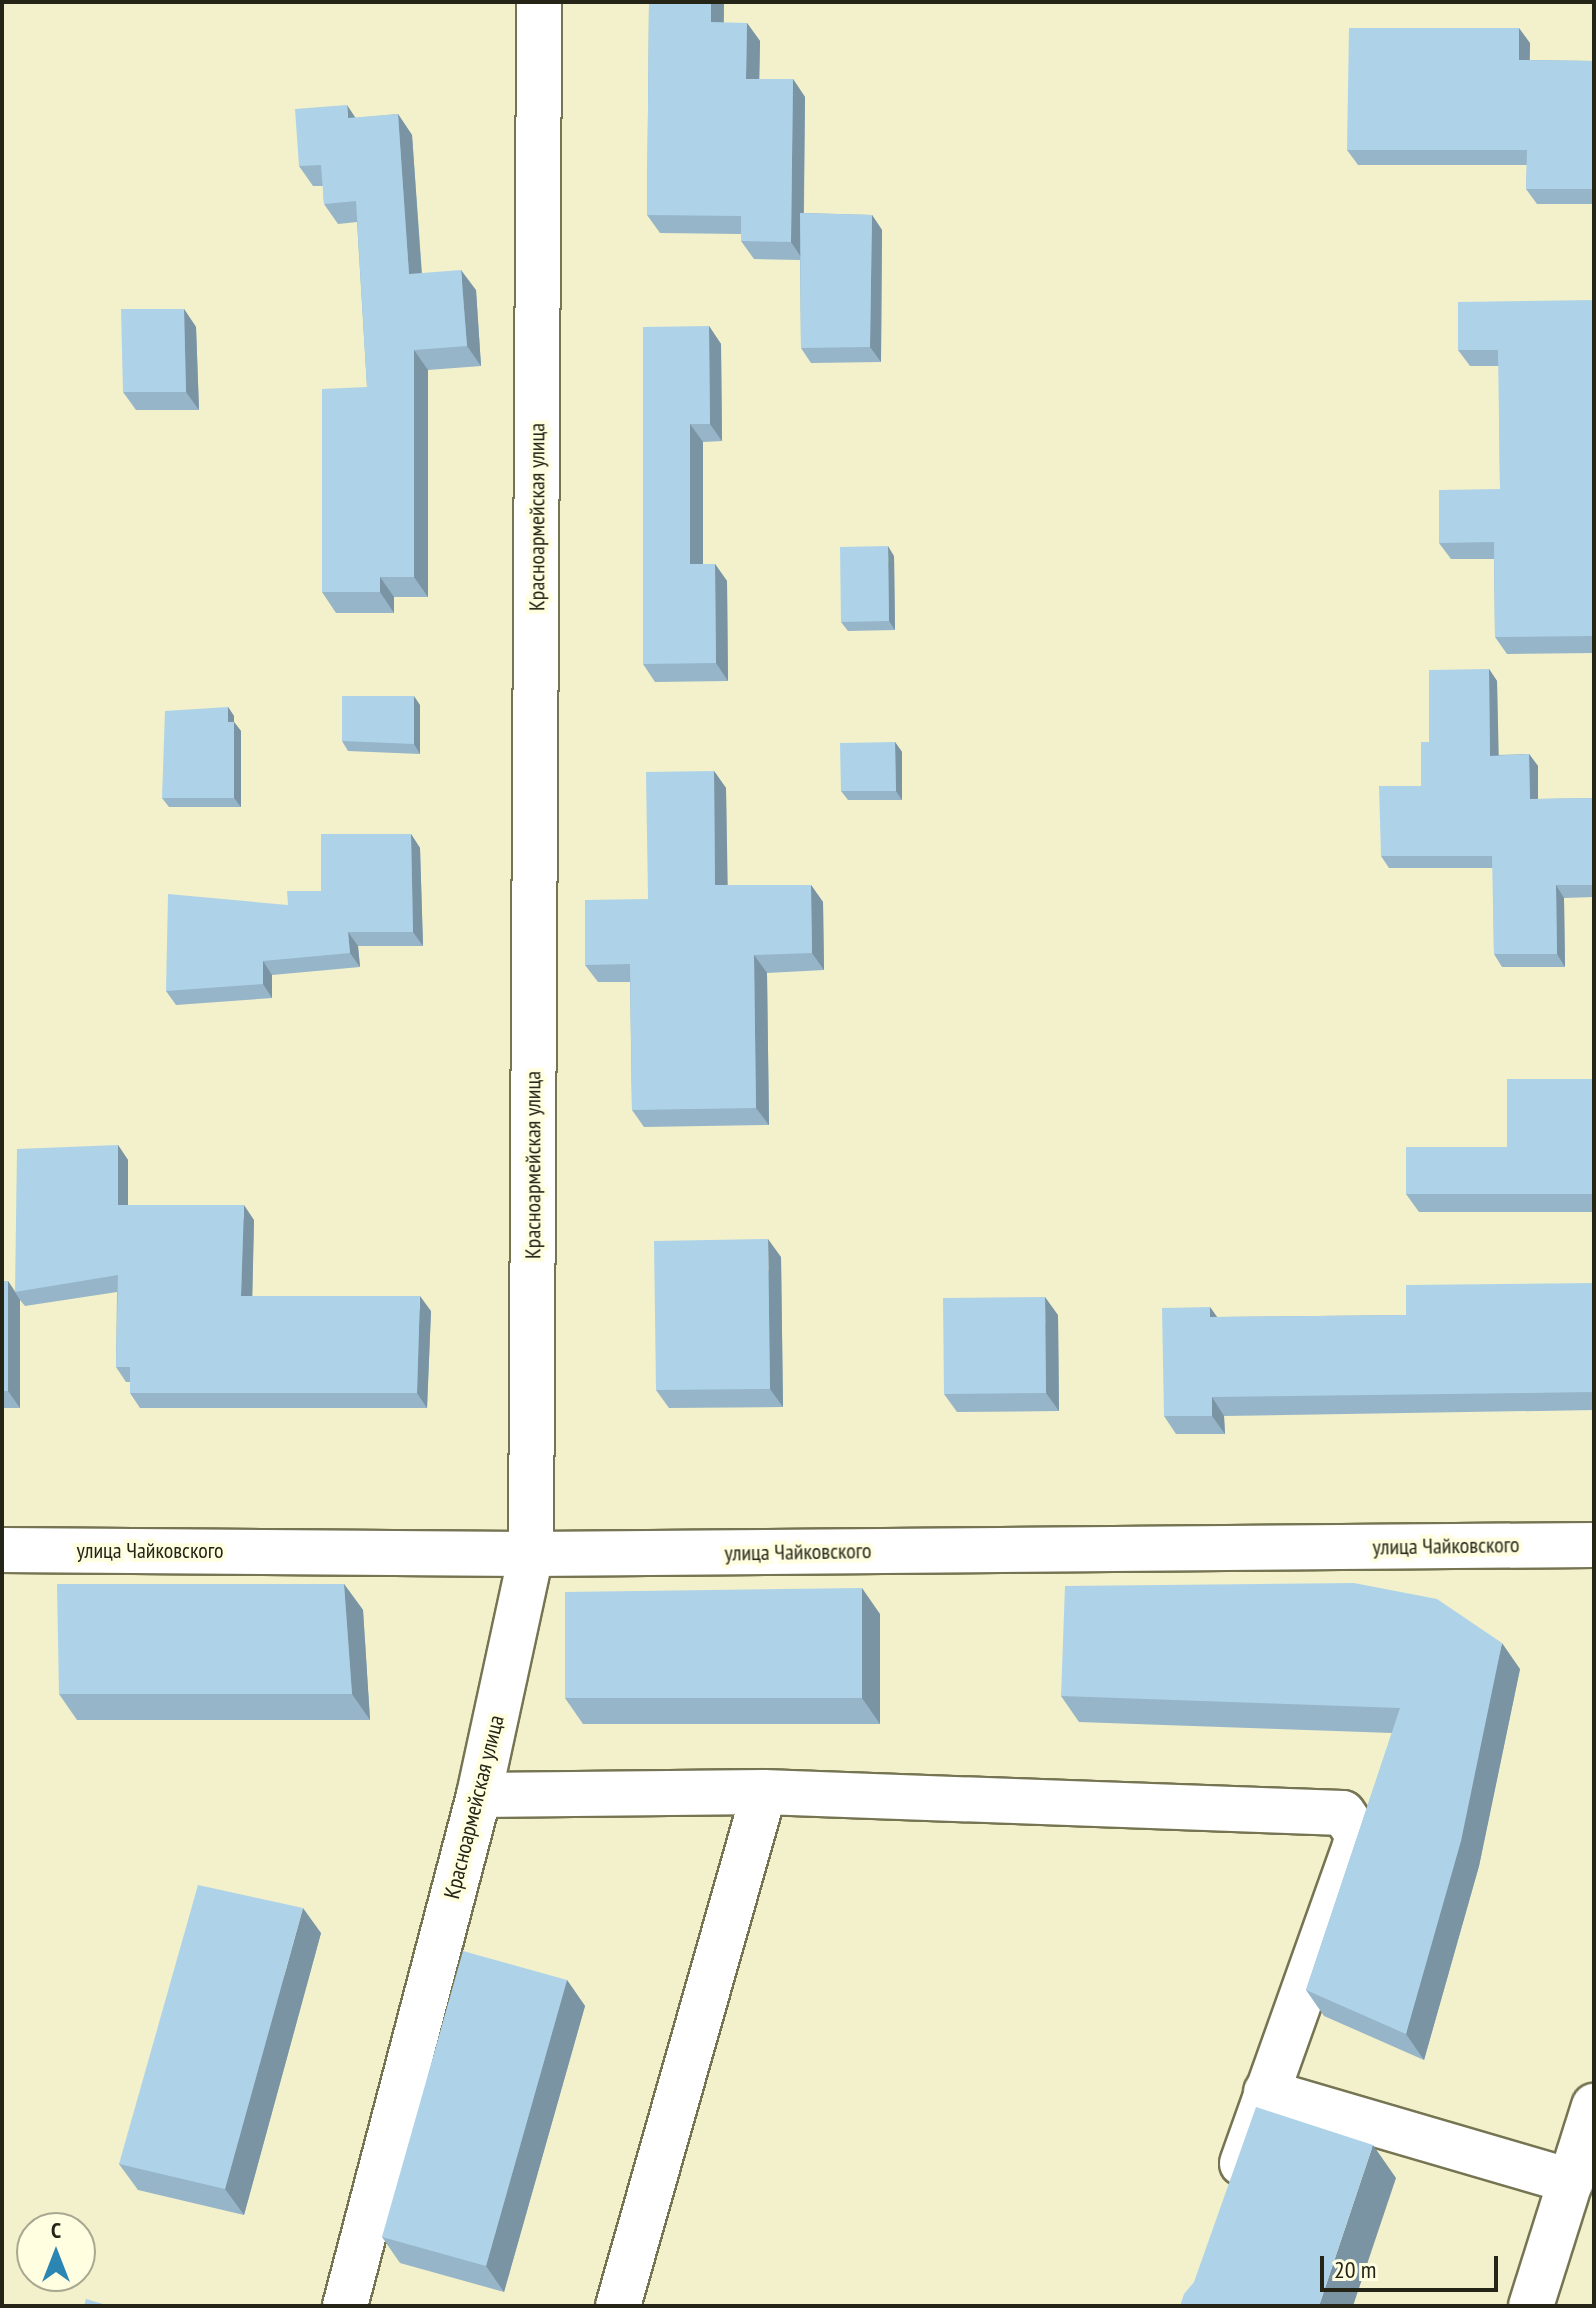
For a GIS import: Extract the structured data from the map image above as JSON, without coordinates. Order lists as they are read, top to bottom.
{
  "streets": {
    "street": ["Красноармейская улица", "улица Чайковского"]
  },
  "crossings": [
    ["Красноармейская улица", "улица Чайковского"]
  ],
  "scale_bar": "20 m",
  "north": "top"
}
